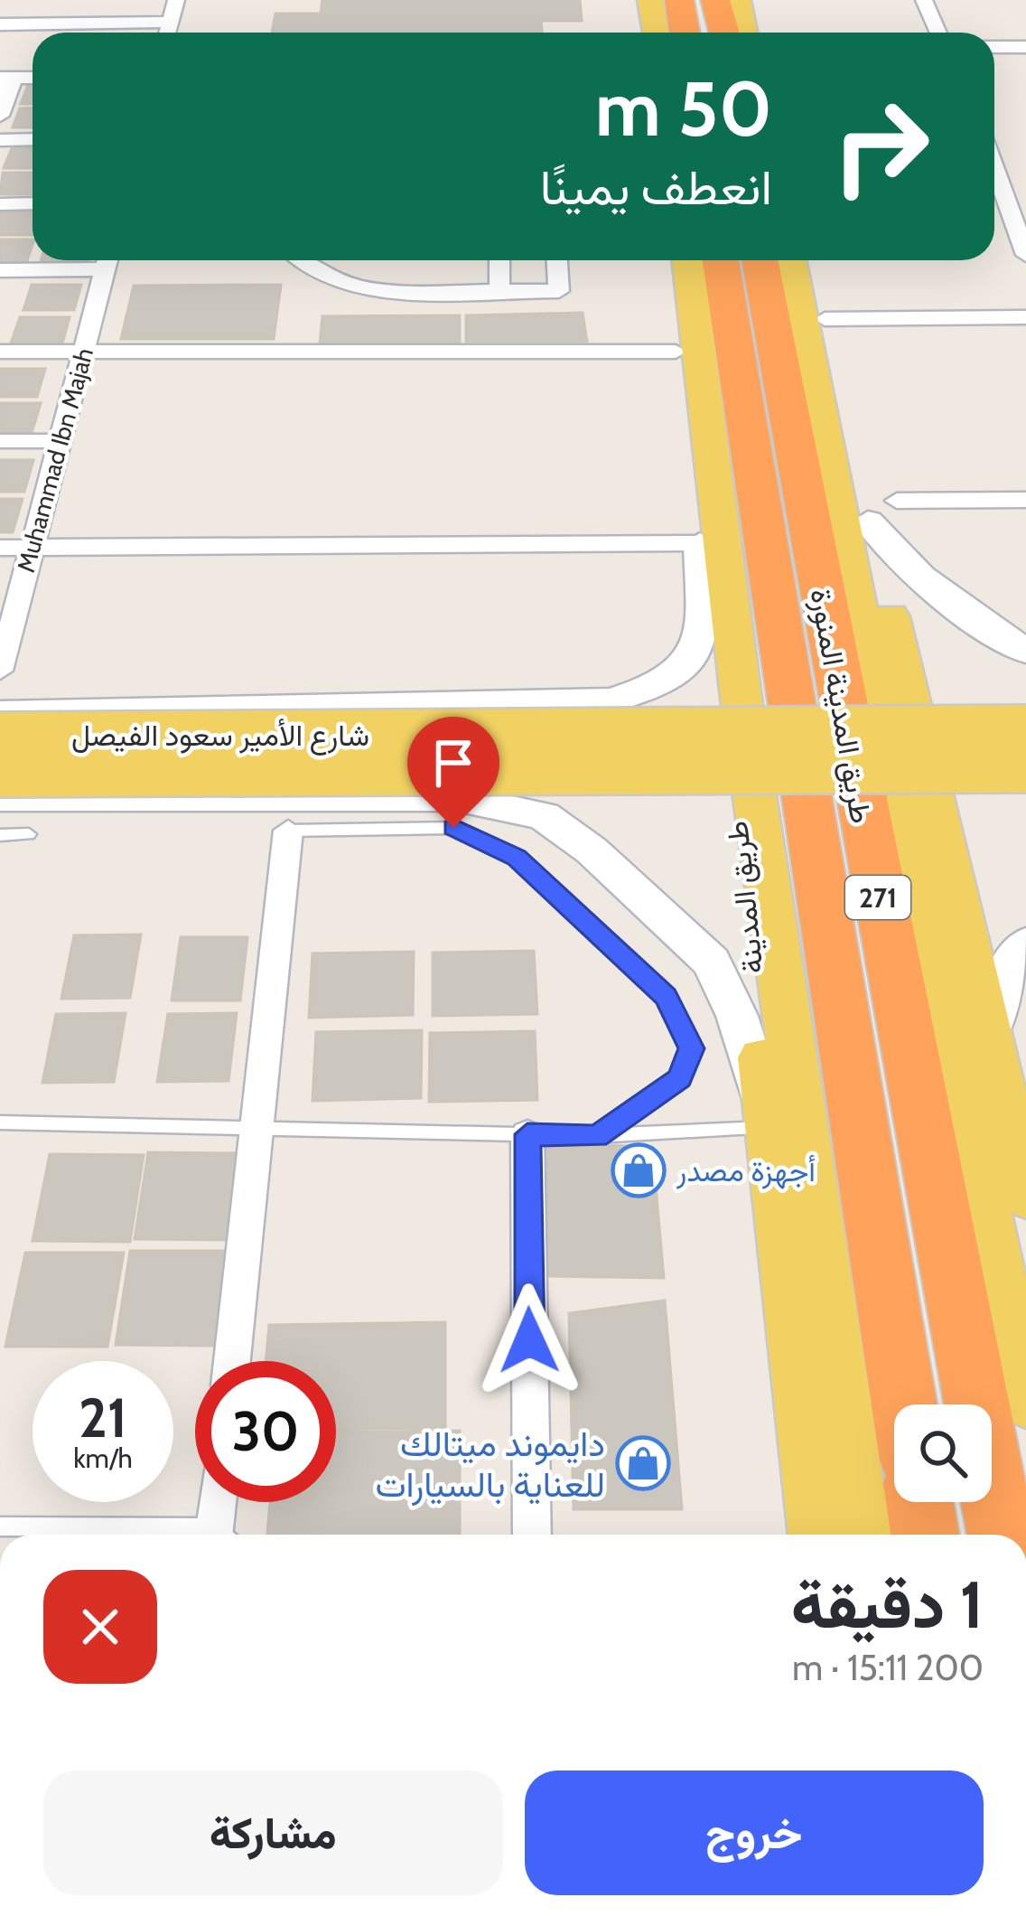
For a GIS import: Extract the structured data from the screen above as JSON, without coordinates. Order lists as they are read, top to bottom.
{
  "streets": {
    "highway": ["طريق المدينة المنورة", "271"],
    "main road": ["شارع الأمير سعود الفيصل", "طريق المدينة"],
    "street": ["Muhammad Ibn Majah"]
  },
  "places": {
    "shop": ["أجهزة مصدر", "دايموند ميتالك للعناية بالسيارات"]
  },
  "page": {
    "turn": ["50 m", "انعطف يمينًا"],
    "speed": "21 km/h",
    "limit": "30",
    "heading": ["1 دقيقة", "200 m · 15:11"],
    "buttons": ["خروج", "مشاركة"]
  }
}
